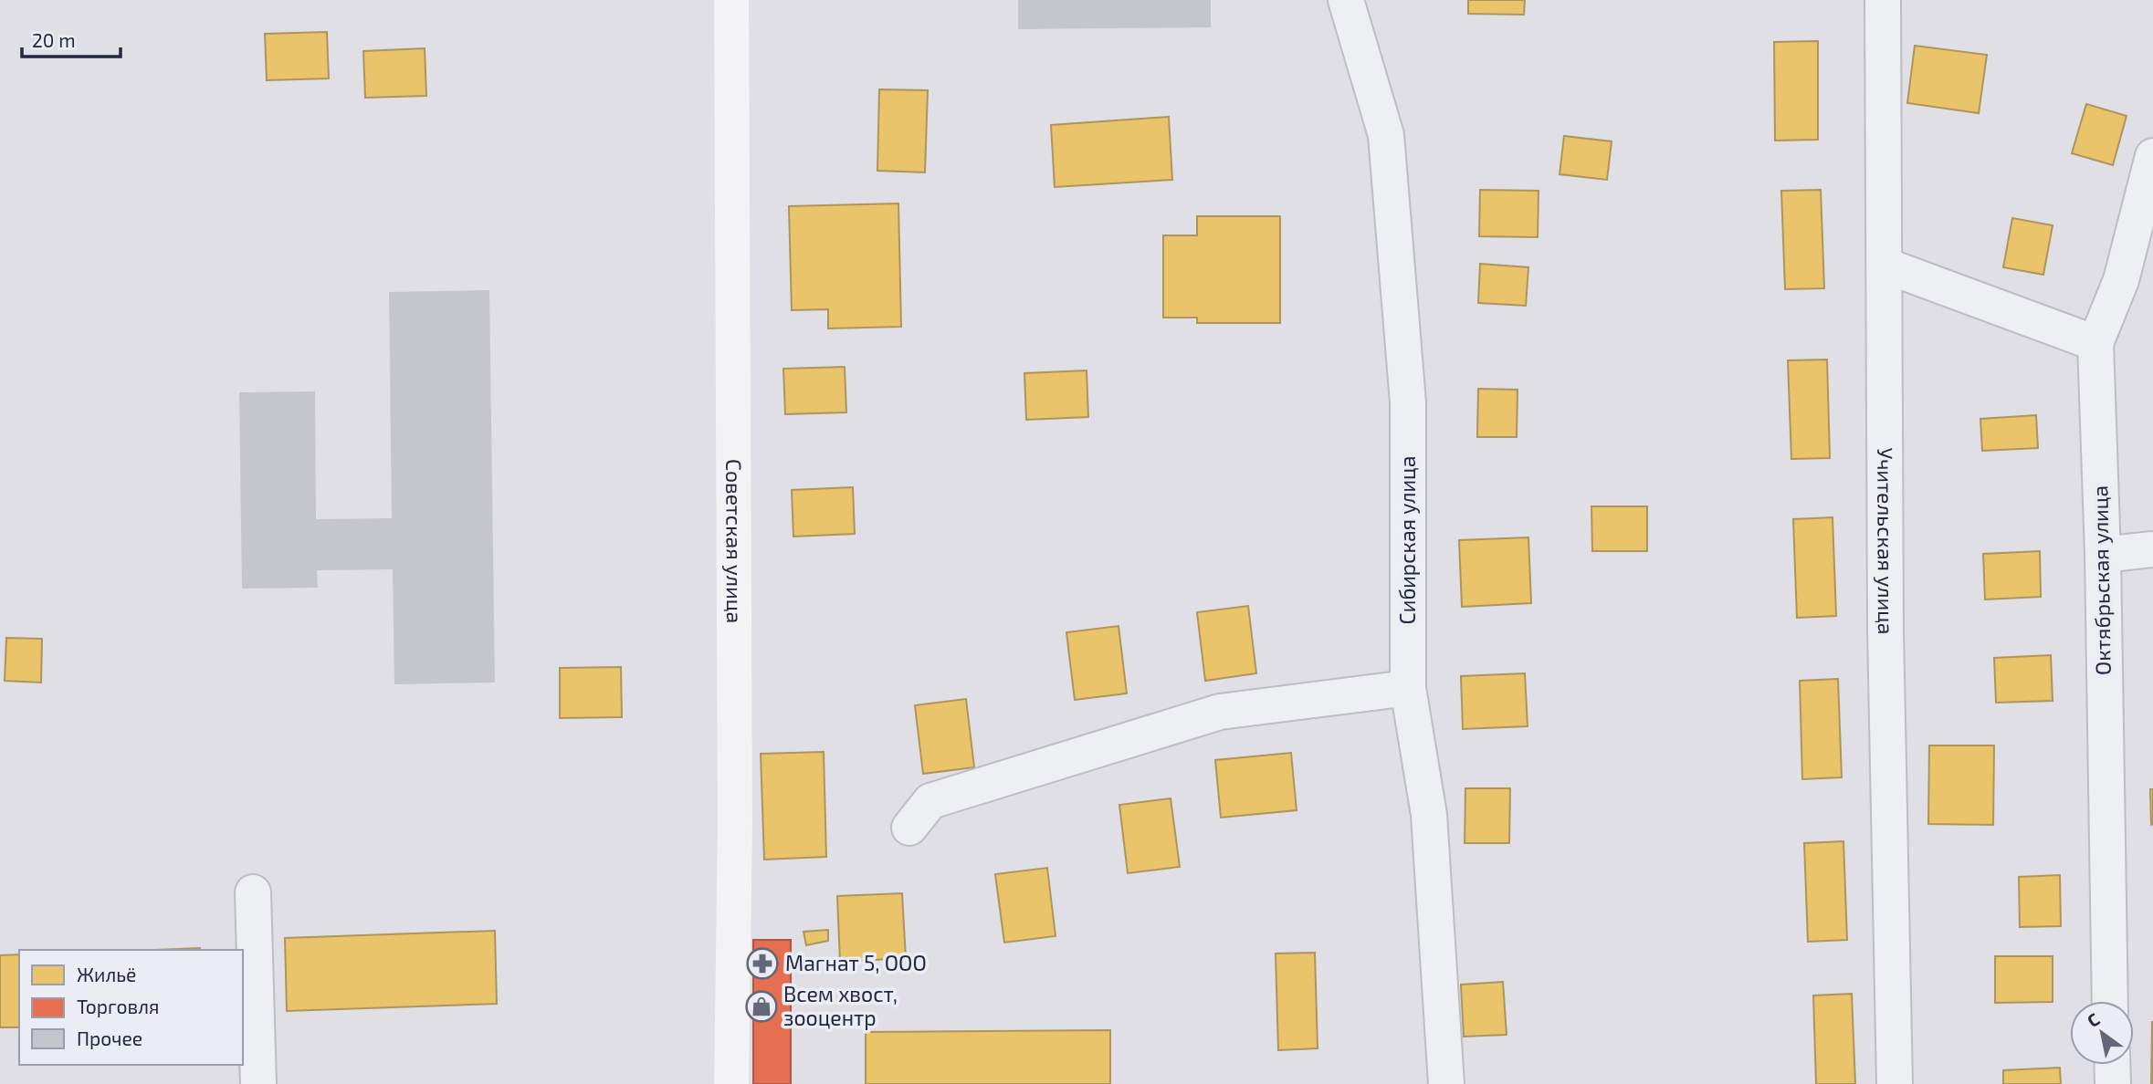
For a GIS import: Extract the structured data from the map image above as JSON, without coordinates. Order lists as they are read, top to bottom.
{
  "streets": {
    "main road": ["Советская улица"],
    "street": ["Сибирская улица", "Учительская улица", "Октябрьская улица"]
  },
  "places": {
    "pharmacy": ["Магнат 5, ООО"],
    "shop": ["Всем хвост, зооцентр"]
  },
  "legend": ["Жильё", "Торговля", "Прочее"],
  "scale_bar": "20 m",
  "north": "top left"
}
